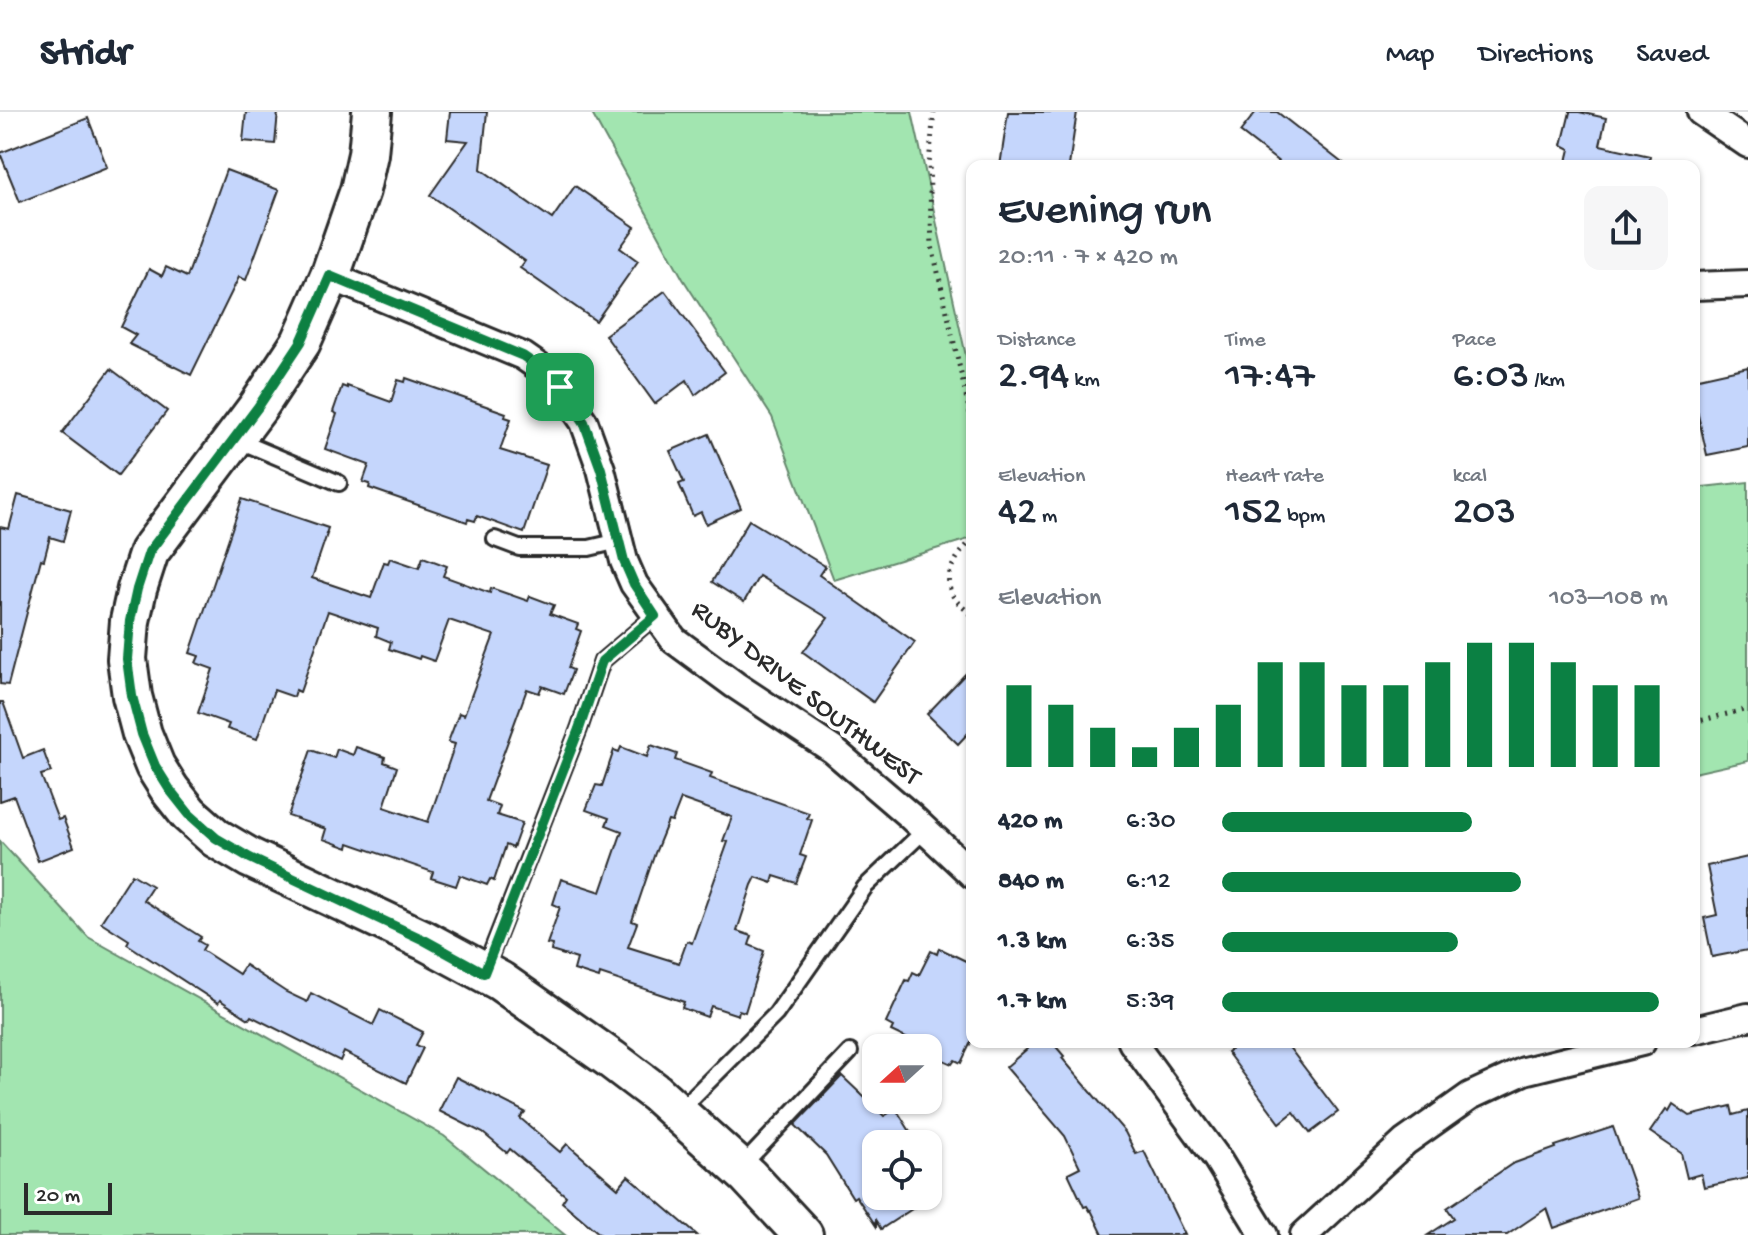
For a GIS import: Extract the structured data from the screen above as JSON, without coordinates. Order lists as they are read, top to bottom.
{
  "streets": {
    "street": ["RUBY DRIVE SOUTHWEST"]
  },
  "scale_bar": "20 m",
  "north": "left",
  "page": {
    "header": "Stridr",
    "nav": ["Map", "Directions", "Saved"],
    "heading": ["Evening run", "20:11 · 7 × 420 m"],
    "stats": [
      ["Distance", "2.94 km"],
      ["Time", "17:47"],
      ["Pace", "6:03 /km"],
      ["Elevation", "42 m"],
      ["Heart rate", "152 bpm"],
      ["kcal", "203"]
    ],
    "chart": ["Elevation", "103–108 m"],
    "list": [
      {
        "name": "420 m",
        "note": "6:30"
      },
      {
        "name": "840 m",
        "note": "6:12"
      },
      {
        "name": "1.3 km",
        "note": "6:35"
      },
      {
        "name": "1.7 km",
        "note": "5:39"
      }
    ],
    "scale": "20 m"
  }
}
